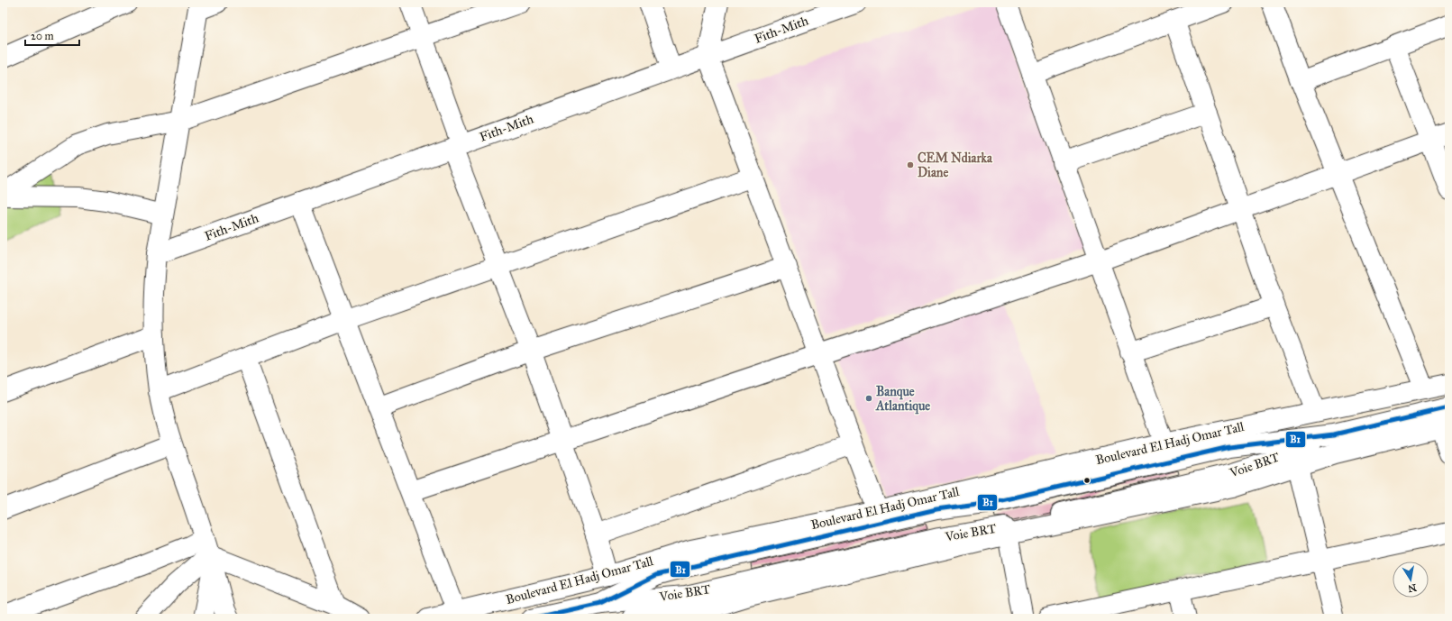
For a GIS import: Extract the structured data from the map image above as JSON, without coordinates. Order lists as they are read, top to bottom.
{
  "streets": {
    "street": ["Fith-Mith", "Boulevard El Hadj Omar Tall", "Voie BRT"]
  },
  "places": ["CEM Ndiarka Diane", "Banque Atlantique"],
  "lines": ["transit line B1"],
  "scale_bar": "20 m",
  "north": "bottom"
}
